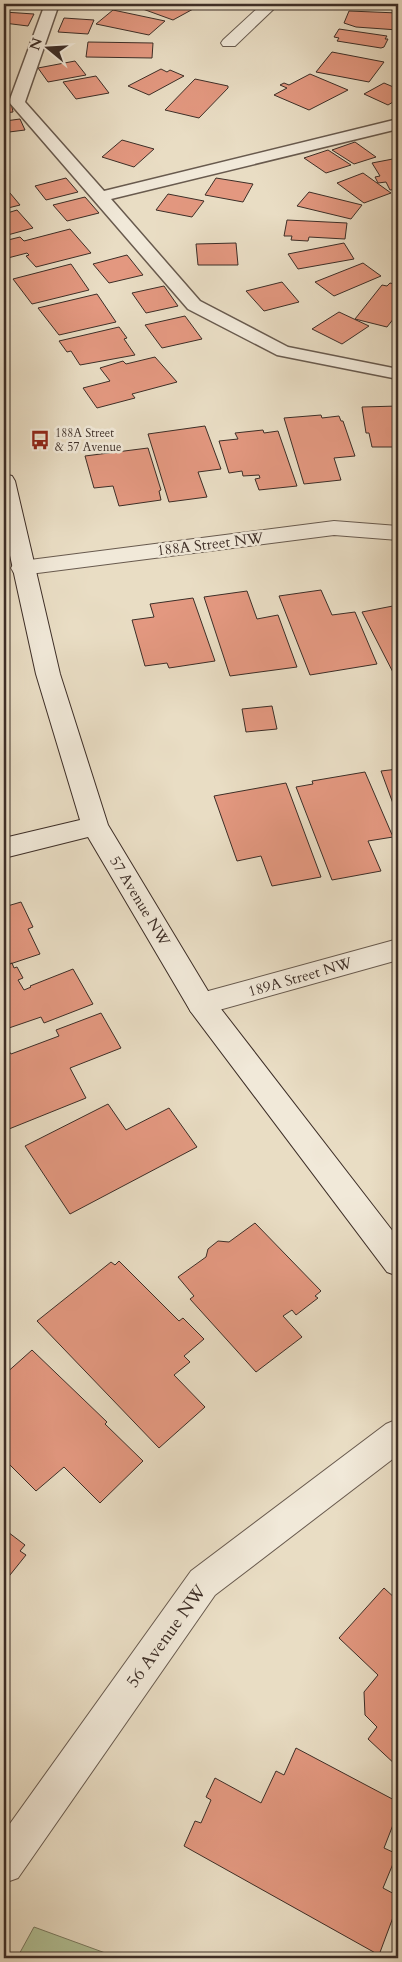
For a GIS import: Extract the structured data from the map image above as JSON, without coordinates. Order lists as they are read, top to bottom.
{
  "streets": {
    "street": [
      "188A Street NW",
      "57 Avenue NW",
      "189A Street NW",
      "56 Avenue NW"
    ]
  },
  "crossings": [
    ["188A Street NW", "57 Avenue NW"],
    ["57 Avenue NW", "189A Street NW"]
  ],
  "places": {
    "bus stop": ["188A Street & 57 Avenue"]
  },
  "north": "left"
}
